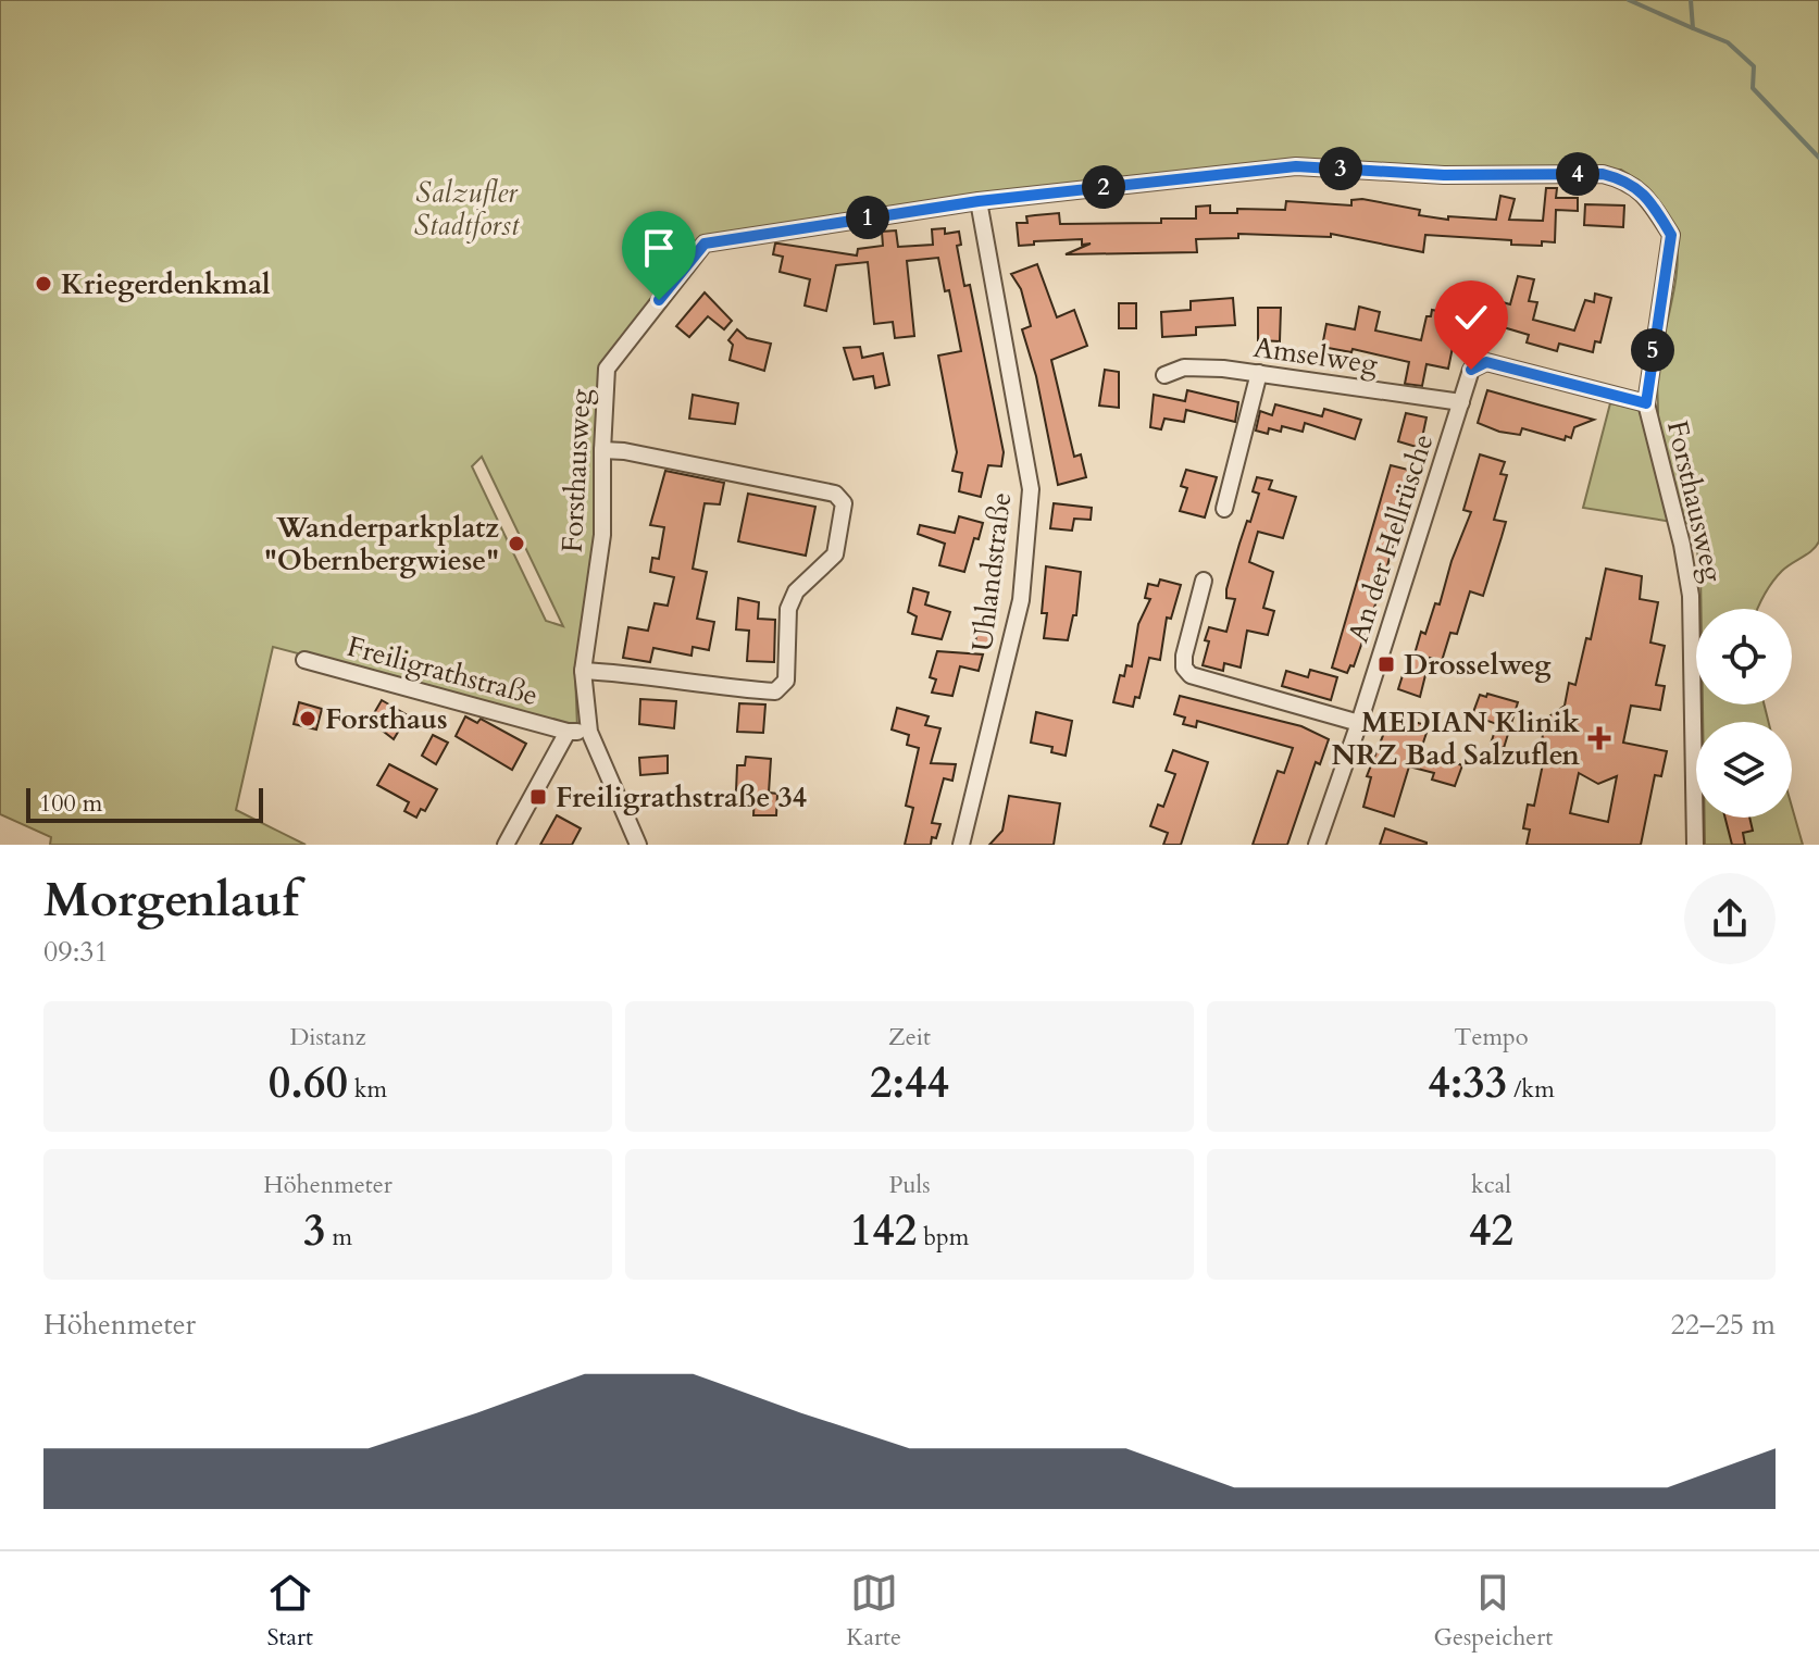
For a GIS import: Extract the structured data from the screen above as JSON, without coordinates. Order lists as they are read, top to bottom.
{
  "streets": {
    "street": [
      "Amselweg",
      "Forsthausweg",
      "An der Hellrüsche",
      "Uhlandstraße",
      "Freiligrathstraße"
    ]
  },
  "crossings": [
    ["Amselweg", "An der Hellrüsche"],
    ["Forsthausweg", "An der Hellrüsche"],
    ["Forsthausweg", "Uhlandstraße"],
    ["Forsthausweg", "Freiligrathstraße"]
  ],
  "parks": ["Salzufler Stadtforst"],
  "places": {
    "other": ["Kriegerdenkmal", "Wanderparkplatz \"Obernbergwiese\"", "Forsthaus"],
    "transit": ["Drosselweg", "Freiligrathstraße 34"],
    "health": ["MEDIAN Klinik NRZ Bad Salzuflen"]
  },
  "scale_bar": "100 m",
  "page": {
    "pins": [
      "3",
      "4",
      "2",
      "1",
      "5"
    ],
    "scale": "100 m",
    "heading": ["Morgenlauf", "09:31"],
    "stats": [
      ["Distanz", "0.60 km"],
      ["Zeit", "2:44"],
      ["Tempo", "4:33 /km"],
      ["Höhenmeter", "3 m"],
      ["Puls", "142 bpm"],
      ["kcal", "42"]
    ],
    "chart": ["Höhenmeter", "22–25 m"],
    "tabs": ["Start", "Karte", "Gespeichert"]
  }
}
